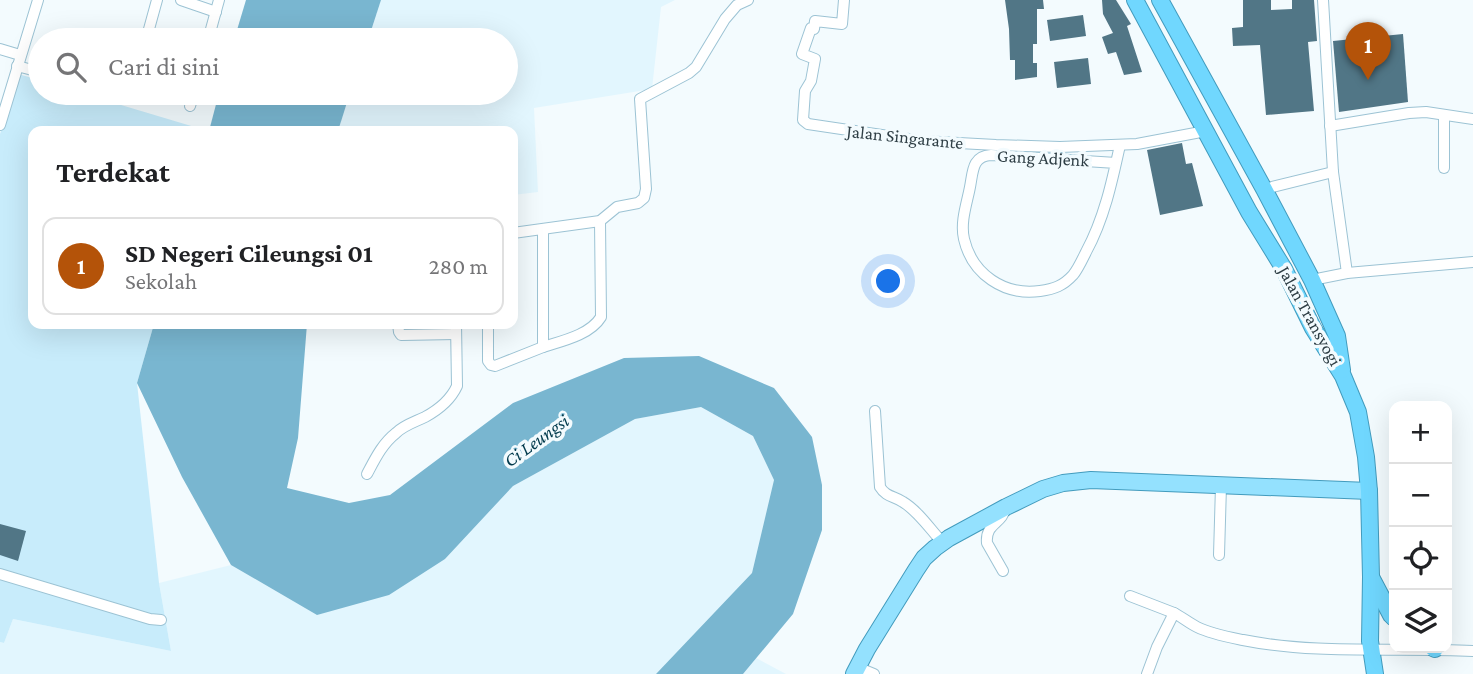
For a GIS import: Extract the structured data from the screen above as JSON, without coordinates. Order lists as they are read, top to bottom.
{
  "streets": {
    "highway": ["Jalan Transyogi"],
    "street": ["Jalan Singarante", "Gang Adjenk"]
  },
  "crossings": [
    ["Jalan Singarante", "Gang Adjenk"],
    ["Jalan Singarante", "Jalan Transyogi"]
  ],
  "water": ["Ci Leungsi"],
  "page": {
    "pins": "1",
    "search": "Cari di sini",
    "heading": "Terdekat",
    "list": [
      {
        "mark": "1",
        "name": "SD Negeri Cileungsi 01",
        "note": "Sekolah",
        "value": "280 m"
      }
    ],
    "map_buttons": ["+", "−"]
  }
}
